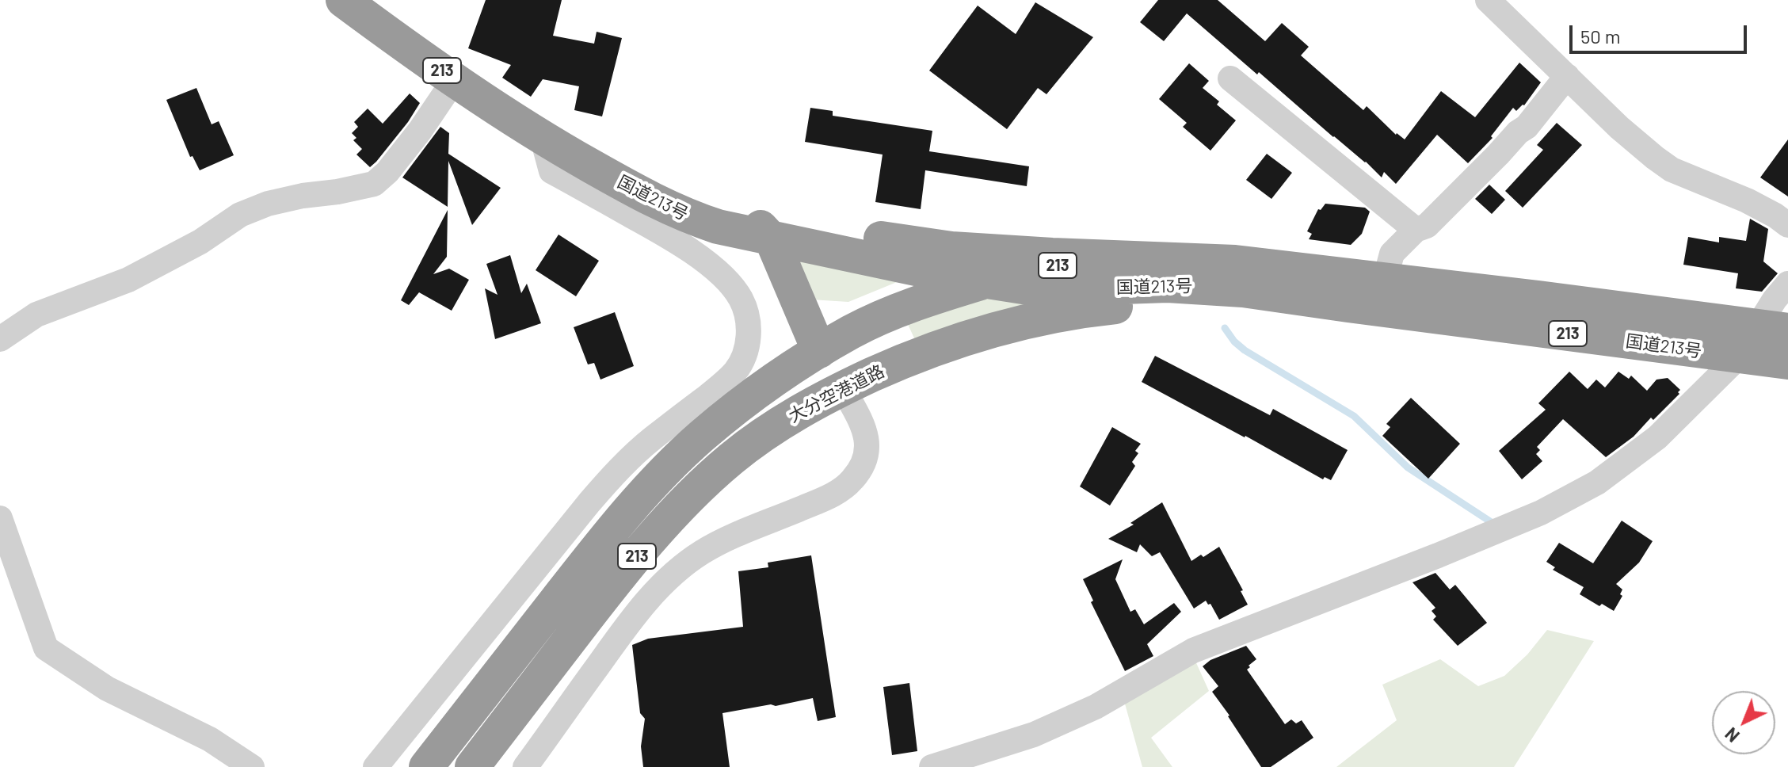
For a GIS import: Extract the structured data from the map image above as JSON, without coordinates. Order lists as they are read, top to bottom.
{
  "streets": {
    "highway": ["213", "国道213号", "大分空港道路"]
  },
  "crossings": [
    ["213", "国道213号"],
    ["国道213号", "大分空港道路"]
  ],
  "scale_bar": "50 m",
  "north": "bottom left"
}
